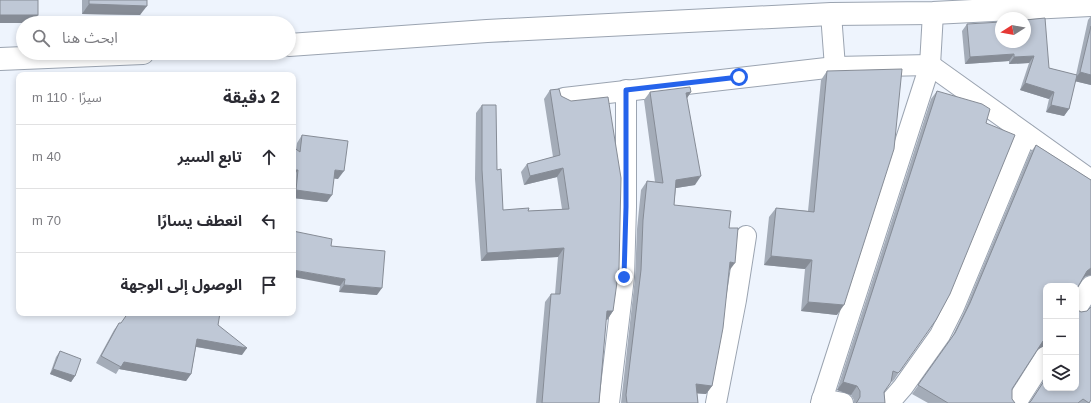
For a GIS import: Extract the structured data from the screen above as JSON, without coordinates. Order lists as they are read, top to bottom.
{
  "north": "left",
  "page": {
    "search": "ابحث هنا",
    "heading": ["2 دقيقة", "سيرًا · 110 m"],
    "list": [
      ["تابع السير", "40 m"],
      ["انعطف يسارًا", "70 m"],
      "الوصول إلى الوجهة"
    ],
    "map_buttons": ["+", "−"]
  }
}
